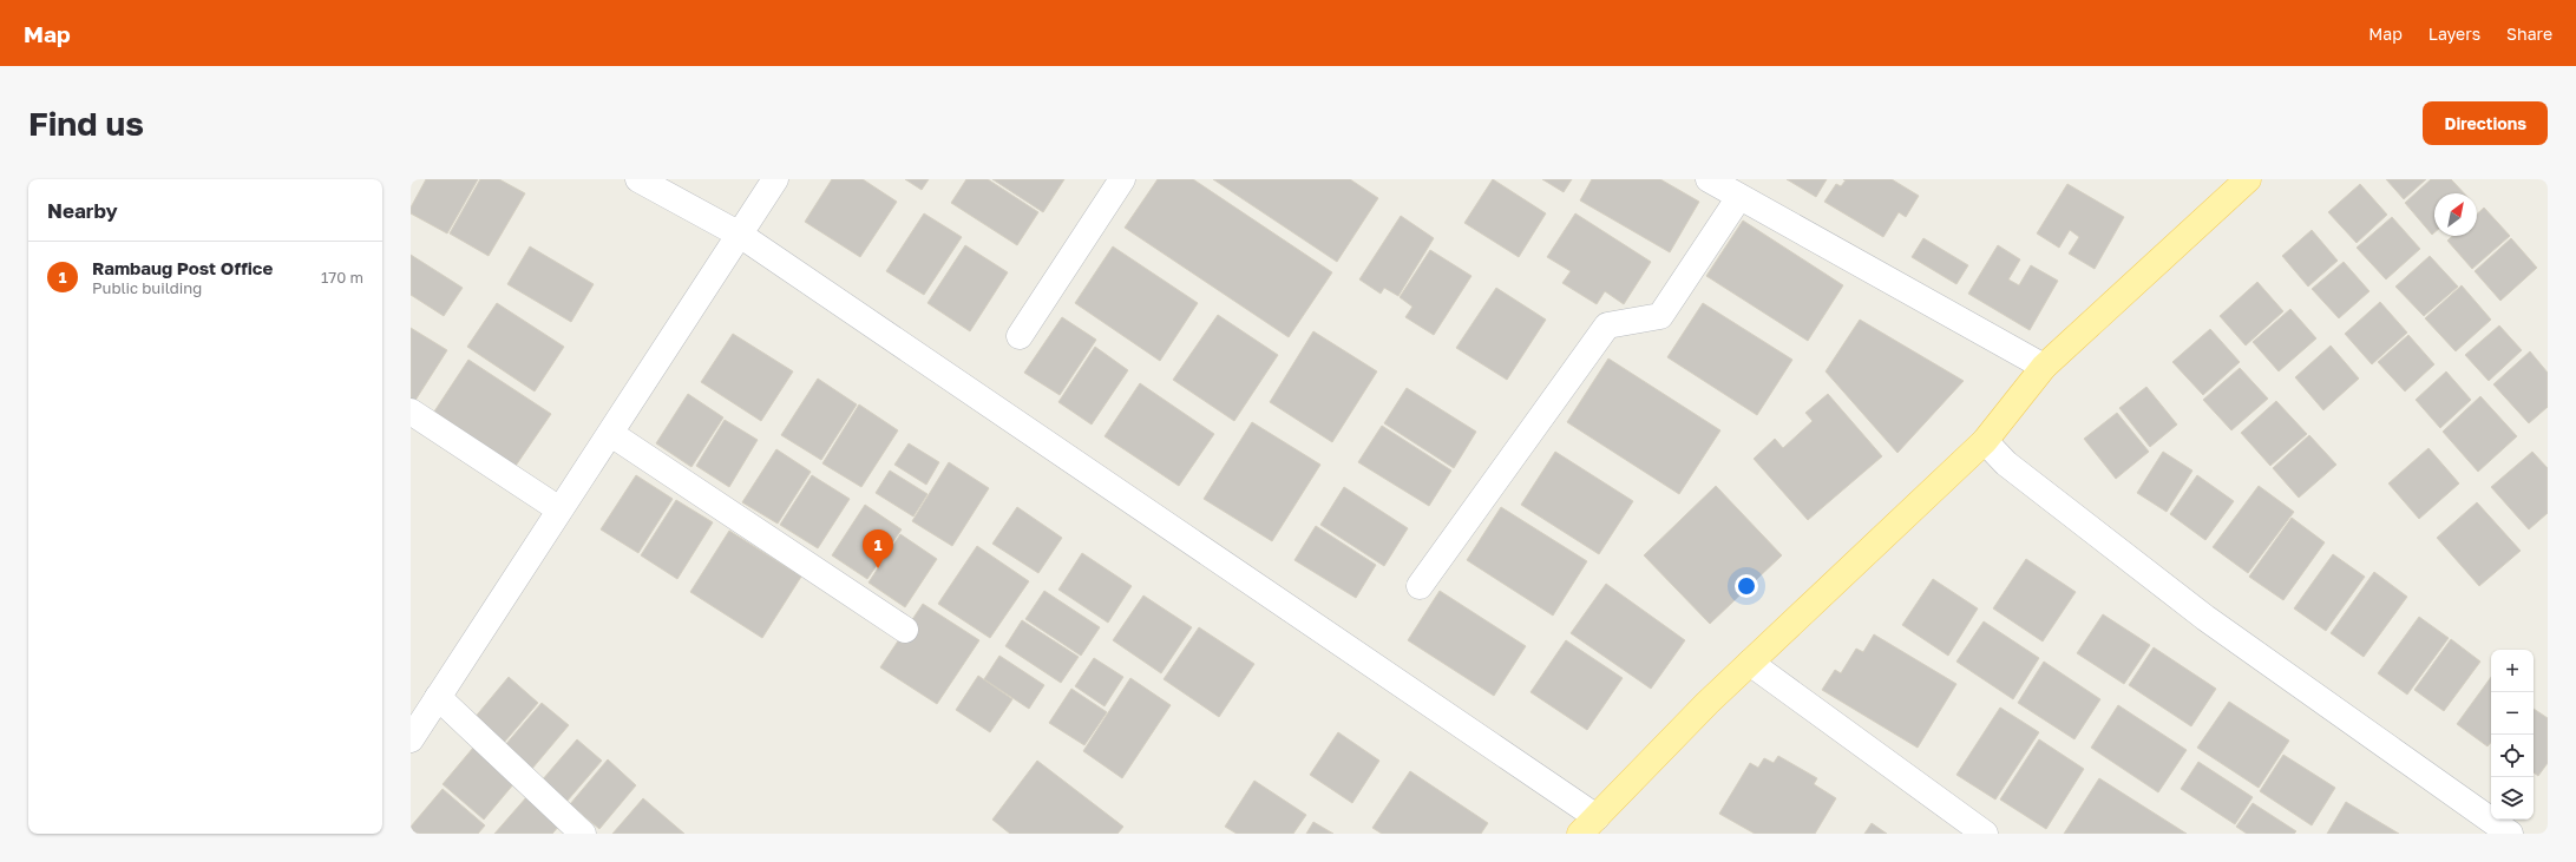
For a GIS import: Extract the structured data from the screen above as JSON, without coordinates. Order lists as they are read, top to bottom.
{
  "north": "top right",
  "page": {
    "header": "Map",
    "nav": ["Map", "Layers", "Share"],
    "buttons": "Directions",
    "title": "Find us",
    "heading": "Nearby",
    "list": [
      {
        "mark": "1",
        "name": "Rambaug Post Office",
        "note": "Public building",
        "value": "170 m"
      }
    ],
    "pins": "1",
    "map_buttons": ["+", "−"]
  }
}
